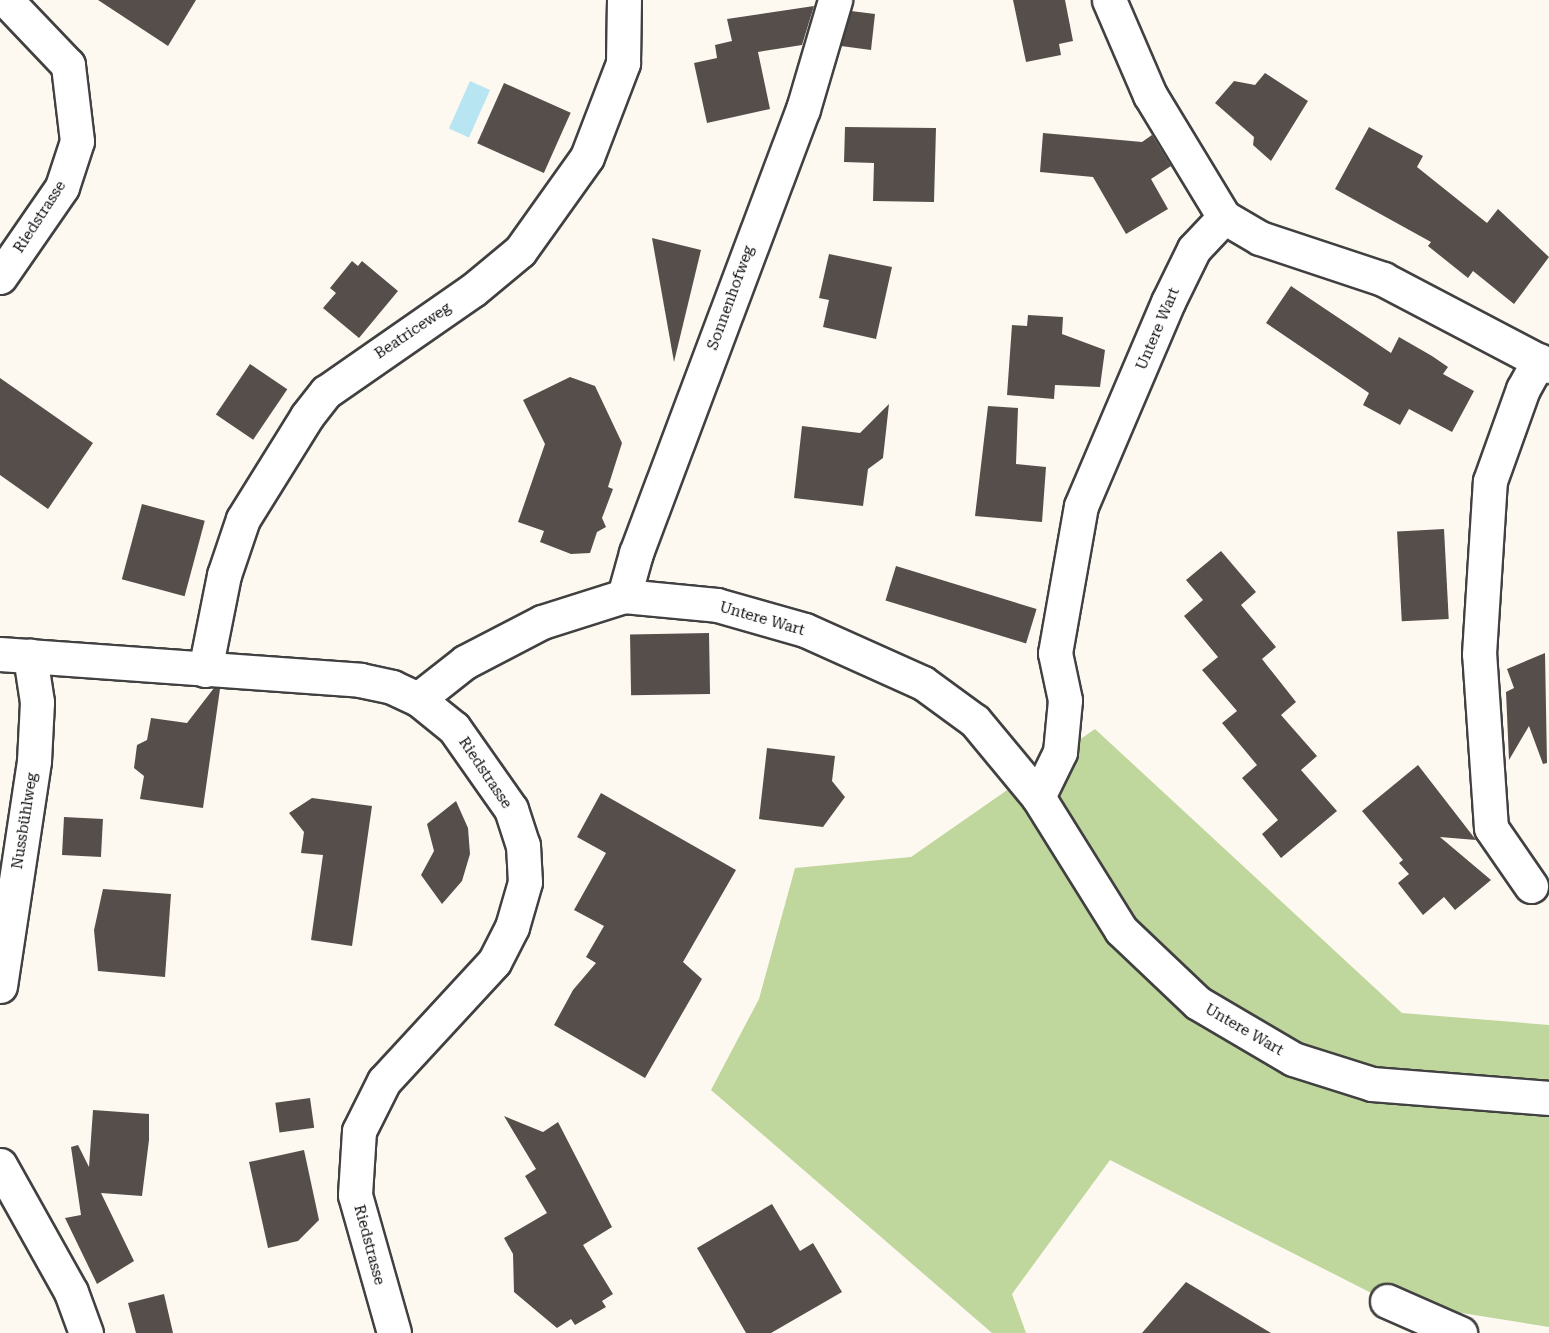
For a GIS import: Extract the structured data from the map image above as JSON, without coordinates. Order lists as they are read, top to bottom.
{
  "streets": {
    "street": [
      "Riedstrasse",
      "Sonnenhofweg",
      "Untere Wart",
      "Beatriceweg",
      "Nussbühlweg"
    ]
  },
  "crossings": [
    ["Riedstrasse", "Untere Wart"],
    ["Riedstrasse", "Beatriceweg"],
    ["Riedstrasse", "Nussbühlweg"],
    ["Sonnenhofweg", "Untere Wart"]
  ]
}
